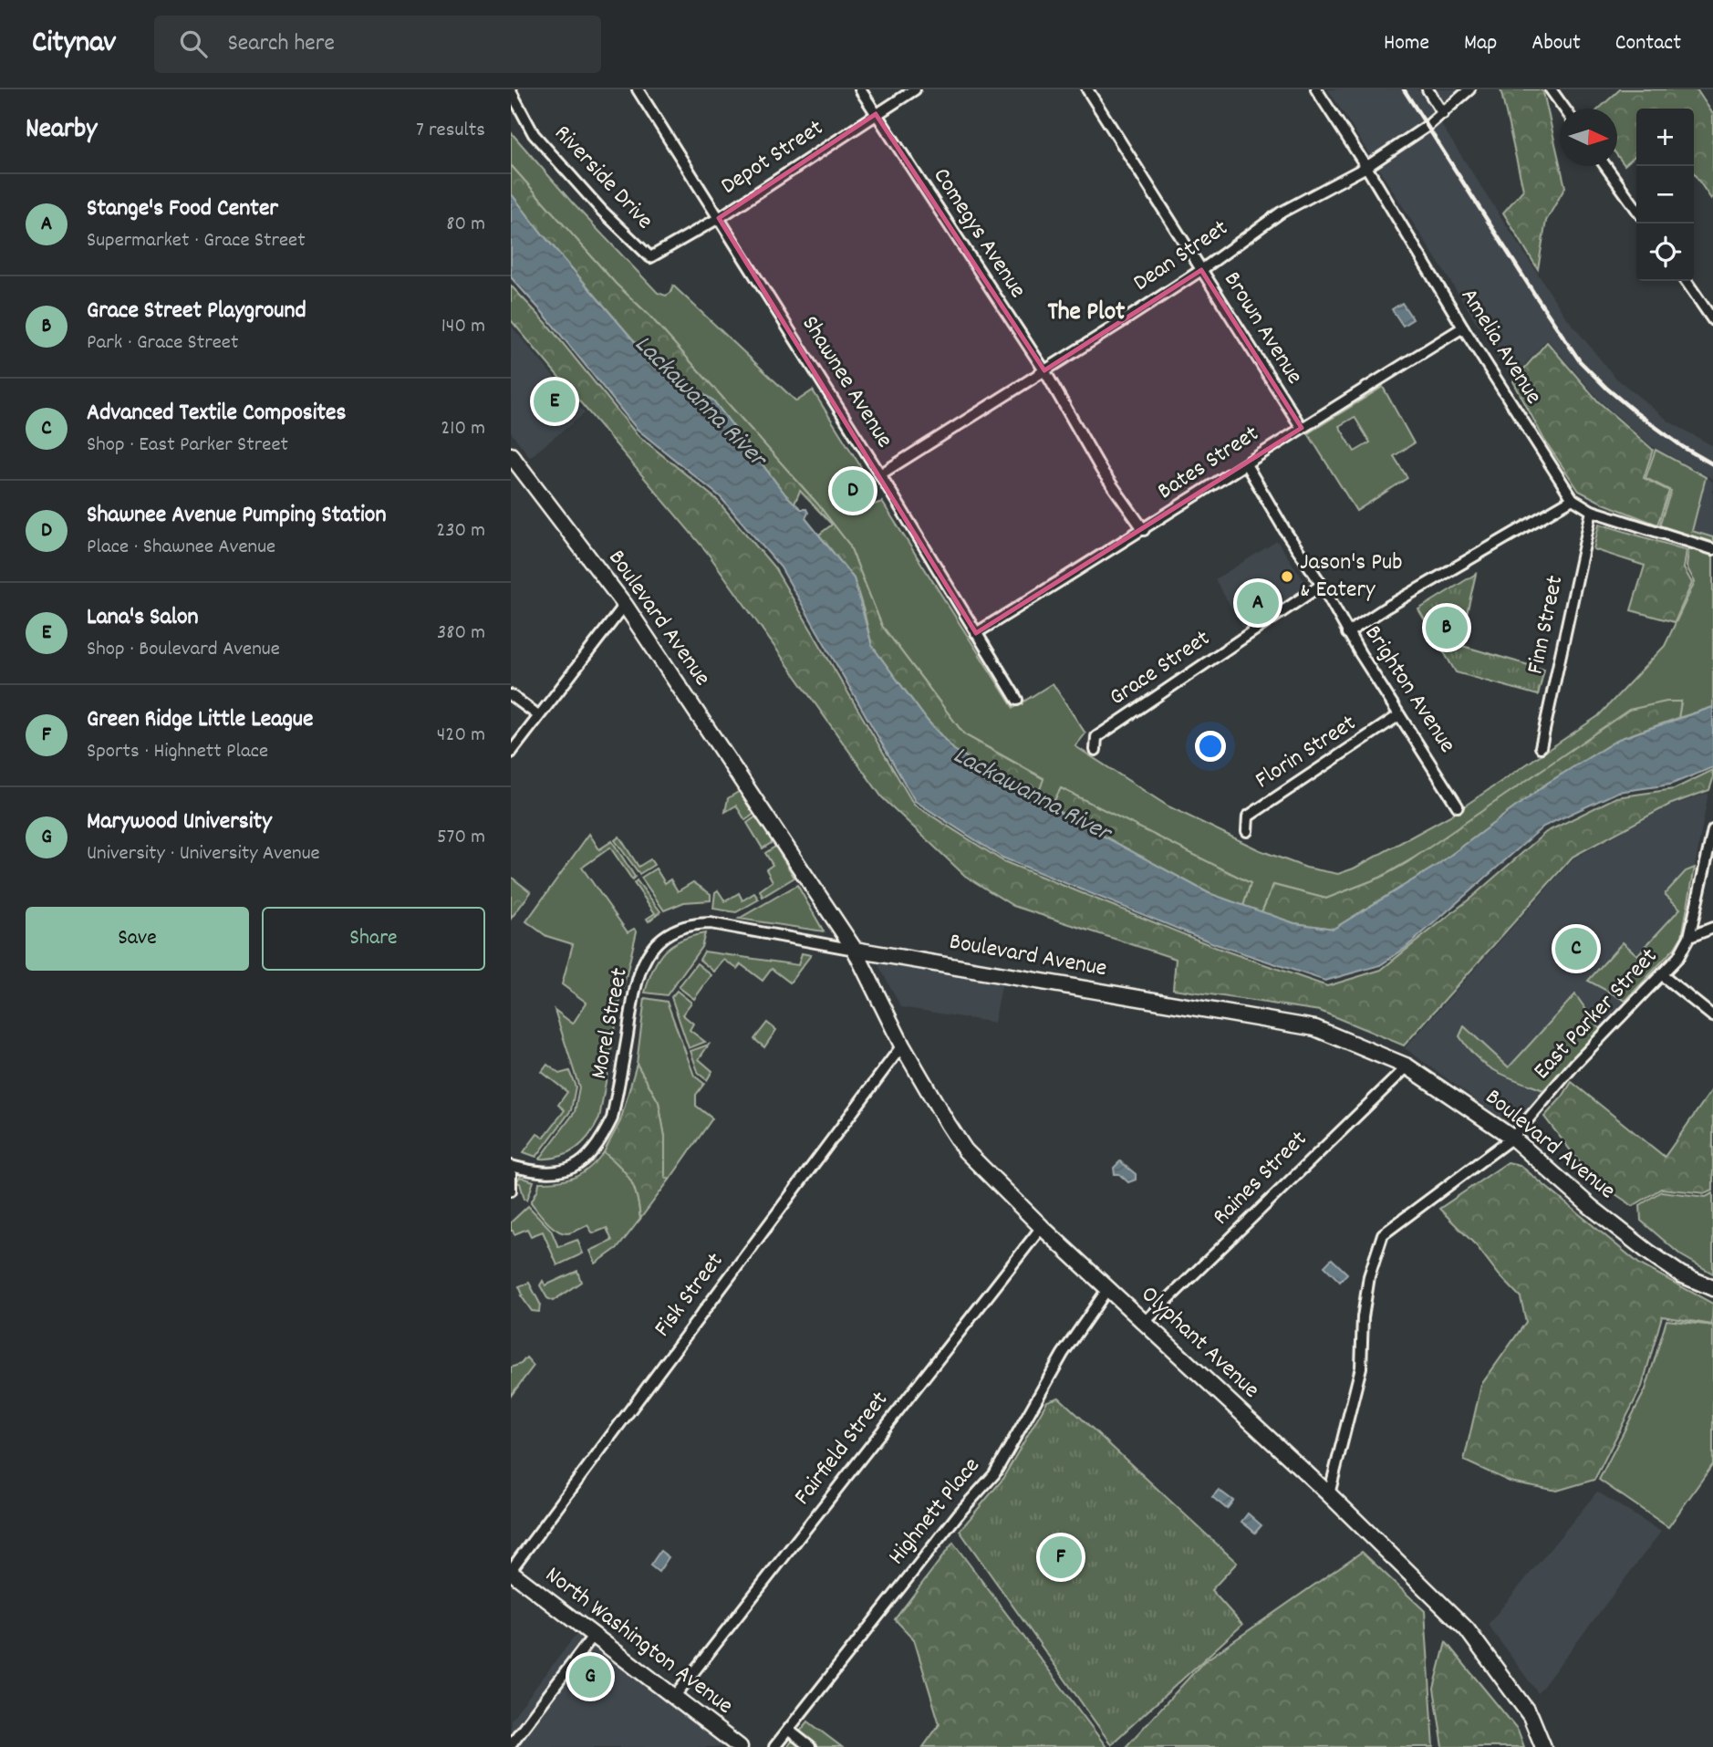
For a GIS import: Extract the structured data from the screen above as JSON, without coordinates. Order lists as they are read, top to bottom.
{
  "streets": {
    "street": [
      "Depot Street",
      "Riverside Drive",
      "Comegys Avenue",
      "Dean Street",
      "Brown Avenue",
      "Amelia Avenue",
      "Shawnee Avenue",
      "Bates Street",
      "Boulevard Avenue",
      "Finn Street",
      "Grace Street",
      "Brighton Avenue",
      "Florin Street",
      "East Parker Street",
      "Morel Street",
      "Raines Street",
      "Fisk Street",
      "Olyphant Avenue",
      "Fairfield Street",
      "Highnett Place",
      "North Washington Avenue"
    ]
  },
  "crossings": [
    ["Depot Street", "Riverside Drive"],
    ["Depot Street", "Comegys Avenue"],
    ["Depot Street", "Shawnee Avenue"],
    ["Comegys Avenue", "Dean Street"],
    ["Comegys Avenue", "Bates Street"],
    ["Dean Street", "Brown Avenue"],
    ["Dean Street", "Amelia Avenue"],
    ["Dean Street", "Shawnee Avenue"],
    ["Brown Avenue", "Bates Street"],
    ["Amelia Avenue", "Bates Street"],
    ["Amelia Avenue", "Finn Street"],
    ["Shawnee Avenue", "Bates Street"],
    ["Bates Street", "Brighton Avenue"],
    ["Boulevard Avenue", "East Parker Street"],
    ["Boulevard Avenue", "Morel Street"],
    ["Boulevard Avenue", "Raines Street"],
    ["Boulevard Avenue", "Olyphant Avenue"],
    ["Grace Street", "Brighton Avenue"],
    ["Brighton Avenue", "Florin Street"],
    ["East Parker Street", "Olyphant Avenue"],
    ["Morel Street", "Olyphant Avenue"],
    ["Raines Street", "Olyphant Avenue"],
    ["Fisk Street", "Olyphant Avenue"],
    ["Fisk Street", "North Washington Avenue"],
    ["Olyphant Avenue", "Fairfield Street"],
    ["Olyphant Avenue", "Highnett Place"],
    ["Fairfield Street", "North Washington Avenue"]
  ],
  "districts": ["The Plot"],
  "water": ["Lackawanna River"],
  "places": ["Jason's Pub & Eatery"],
  "north": "right",
  "page": {
    "header": "Citynav",
    "search": "Search here",
    "nav": [
      "Home",
      "Map",
      "About",
      "Contact"
    ],
    "heading": ["Nearby", "7 results"],
    "map_buttons": ["+", "−"],
    "list": [
      {
        "mark": "A",
        "name": "Stange's Food Center",
        "note": "Supermarket · Grace Street",
        "value": "80 m"
      },
      {
        "mark": "B",
        "name": "Grace Street Playground",
        "note": "Park · Grace Street",
        "value": "140 m"
      },
      {
        "mark": "C",
        "name": "Advanced Textile Composites",
        "note": "Shop · East Parker Street",
        "value": "210 m"
      },
      {
        "mark": "D",
        "name": "Shawnee Avenue Pumping Station",
        "note": "Place · Shawnee Avenue",
        "value": "230 m"
      },
      {
        "mark": "E",
        "name": "Lana's Salon",
        "note": "Shop · Boulevard Avenue",
        "value": "380 m"
      },
      {
        "mark": "F",
        "name": "Green Ridge Little League",
        "note": "Sports · Highnett Place",
        "value": "420 m"
      },
      {
        "mark": "G",
        "name": "Marywood University",
        "note": "University · University Avenue",
        "value": "570 m"
      }
    ],
    "pins": [
      "E",
      "D",
      "A",
      "B",
      "C",
      "F",
      "G"
    ],
    "buttons": ["Save", "Share"]
  }
}
